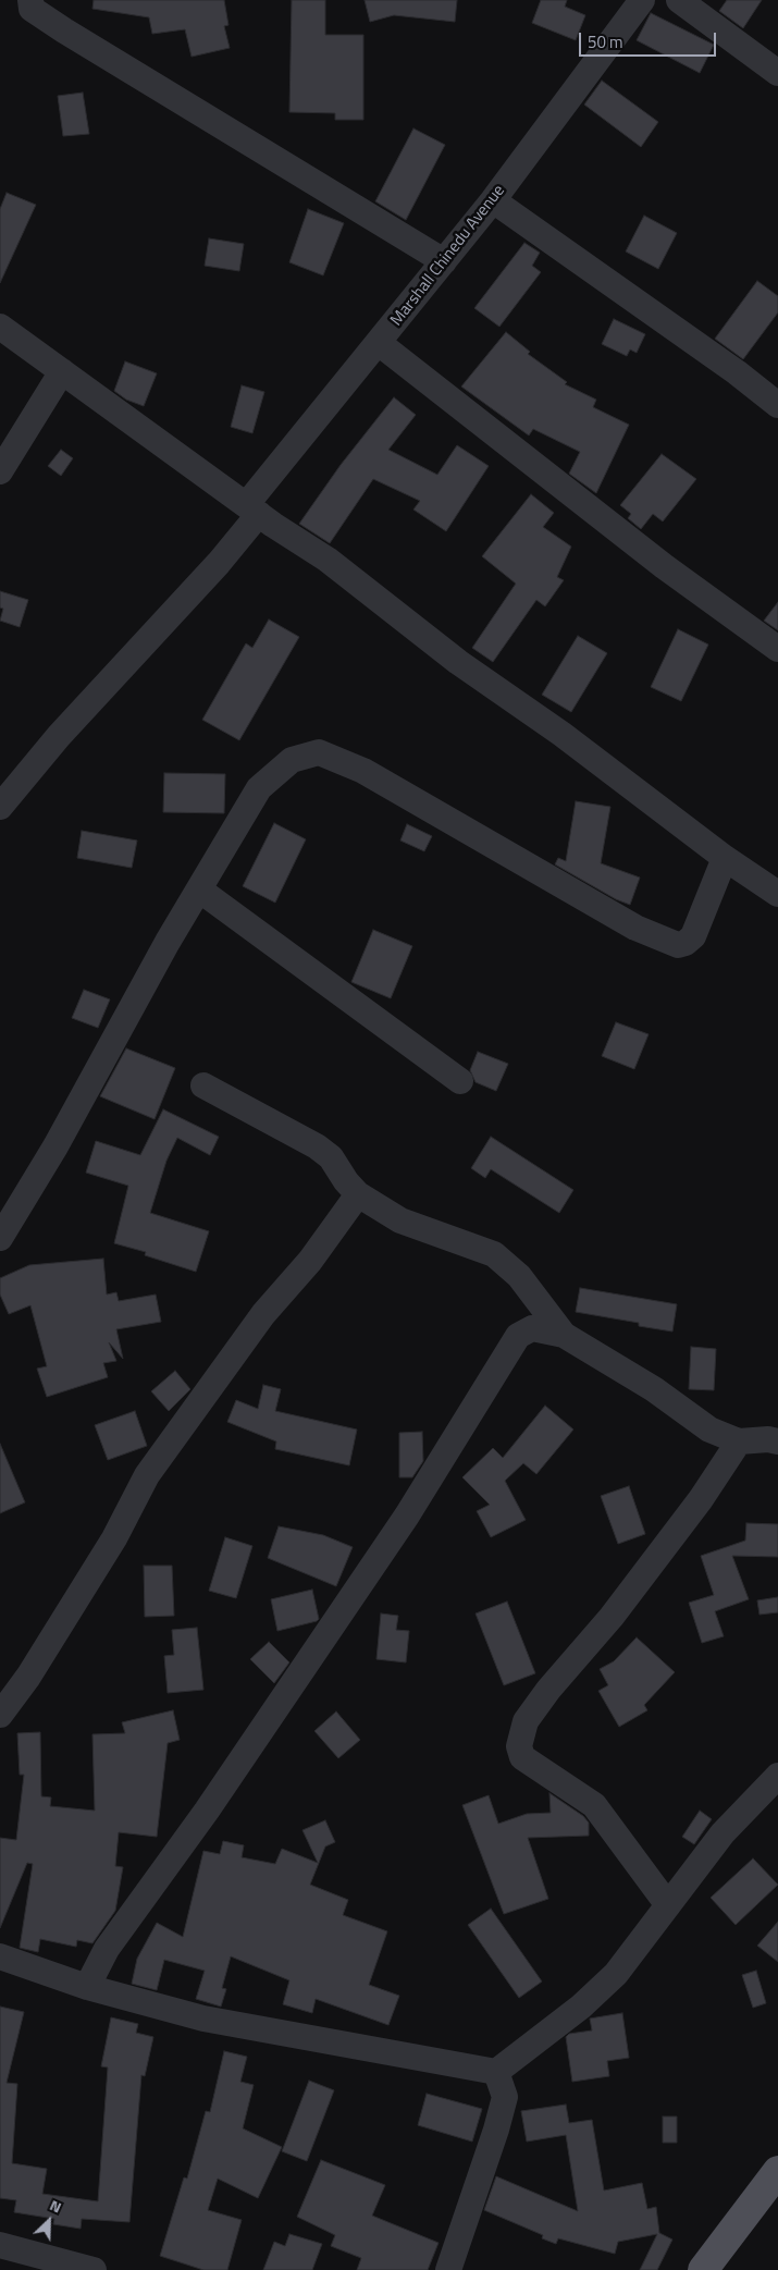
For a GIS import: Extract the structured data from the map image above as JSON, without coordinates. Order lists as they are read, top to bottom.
{
  "streets": {
    "street": ["Marshall Chinedu Avenue"]
  },
  "scale_bar": "50 m",
  "north": "top right"
}
